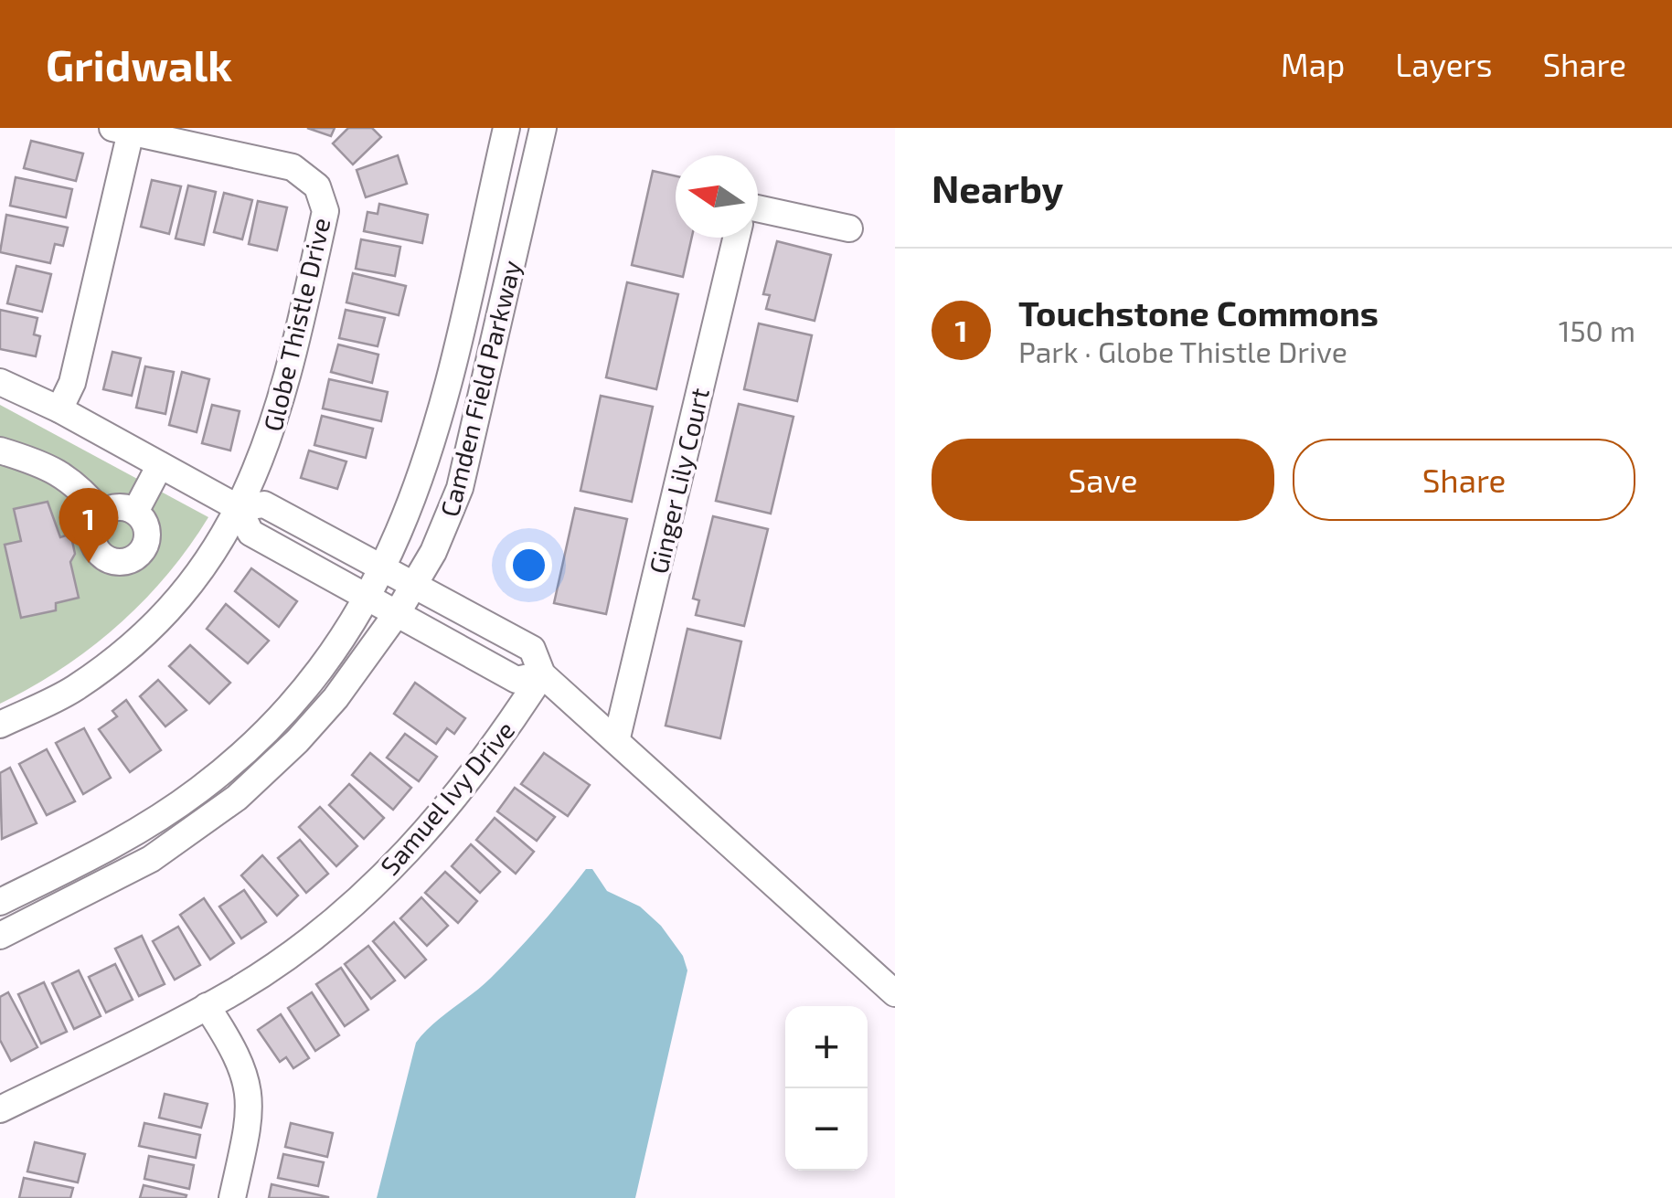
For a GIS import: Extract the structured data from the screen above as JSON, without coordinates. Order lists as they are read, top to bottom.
{
  "streets": {
    "street": [
      "Globe Thistle Drive",
      "Camden Field Parkway",
      "Ginger Lily Court",
      "Samuel Ivy Drive"
    ]
  },
  "north": "left",
  "page": {
    "header": "Gridwalk",
    "nav": ["Map", "Layers", "Share"],
    "heading": "Nearby",
    "list": [
      {
        "mark": "1",
        "name": "Touchstone Commons",
        "note": "Park · Globe Thistle Drive",
        "value": "150 m"
      }
    ],
    "buttons": ["Save", "Share"],
    "pins": "1",
    "map_buttons": ["+", "−"]
  }
}
